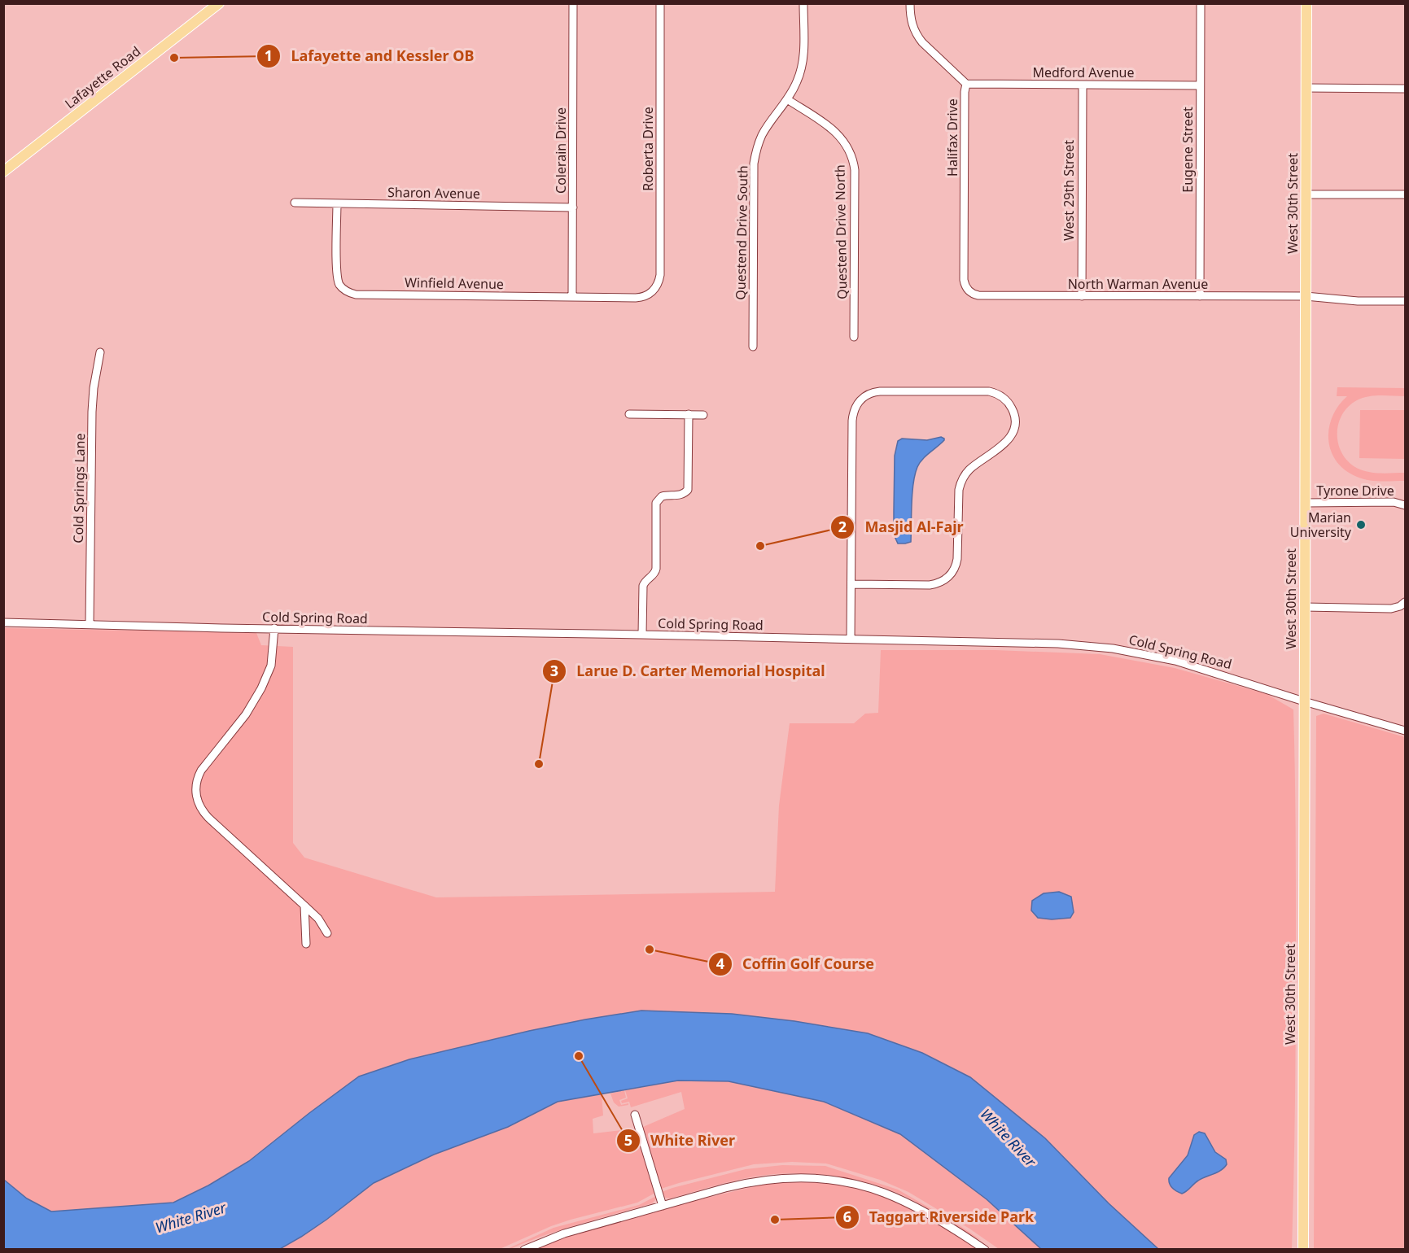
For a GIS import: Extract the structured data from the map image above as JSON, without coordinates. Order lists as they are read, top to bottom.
{
  "streets": {
    "main road": ["Lafayette Road", "West 30th Street"],
    "street": [
      "Medford Avenue",
      "Halifax Drive",
      "Roberta Drive",
      "Eugene Street",
      "Colerain Drive",
      "West 29th Street",
      "Sharon Avenue",
      "Questend Drive North",
      "Questend Drive South",
      "Winfield Avenue",
      "North Warman Avenue",
      "Cold Springs Lane",
      "Tyrone Drive",
      "Cold Spring Road"
    ]
  },
  "crossings": [
    ["Medford Avenue", "Halifax Drive"],
    ["Medford Avenue", "Eugene Street"],
    ["Medford Avenue", "West 29th Street"],
    ["Halifax Drive", "North Warman Avenue"],
    ["Roberta Drive", "Winfield Avenue"],
    ["Eugene Street", "North Warman Avenue"],
    ["Colerain Drive", "Sharon Avenue"],
    ["Colerain Drive", "Winfield Avenue"],
    ["West 29th Street", "North Warman Avenue"],
    ["Sharon Avenue", "Winfield Avenue"],
    ["West 30th Street", "North Warman Avenue"],
    ["West 30th Street", "Tyrone Drive"],
    ["West 30th Street", "Cold Spring Road"],
    ["Questend Drive North", "Questend Drive South"],
    ["Cold Springs Lane", "Cold Spring Road"]
  ],
  "water": ["White River"],
  "places": [
    "Lafayette and Kessler OB",
    "Marian University",
    "Masjid Al-Fajr",
    "Larue D. Carter Memorial Hospital",
    "Coffin Golf Course",
    "White River",
    "Taggart Riverside Park"
  ]
}
